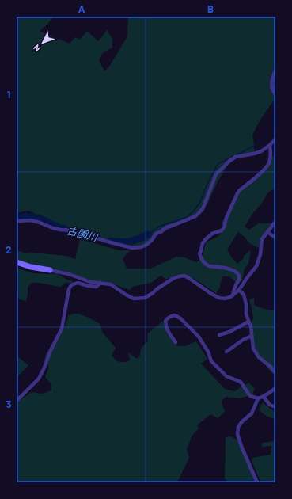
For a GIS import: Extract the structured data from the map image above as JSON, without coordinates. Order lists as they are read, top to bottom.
{
  "water": ["古園川"],
  "north": "bottom left",
  "grid": {
    "columns": ["A", "B"],
    "rows": ["1", "2", "3"]
  }
}
